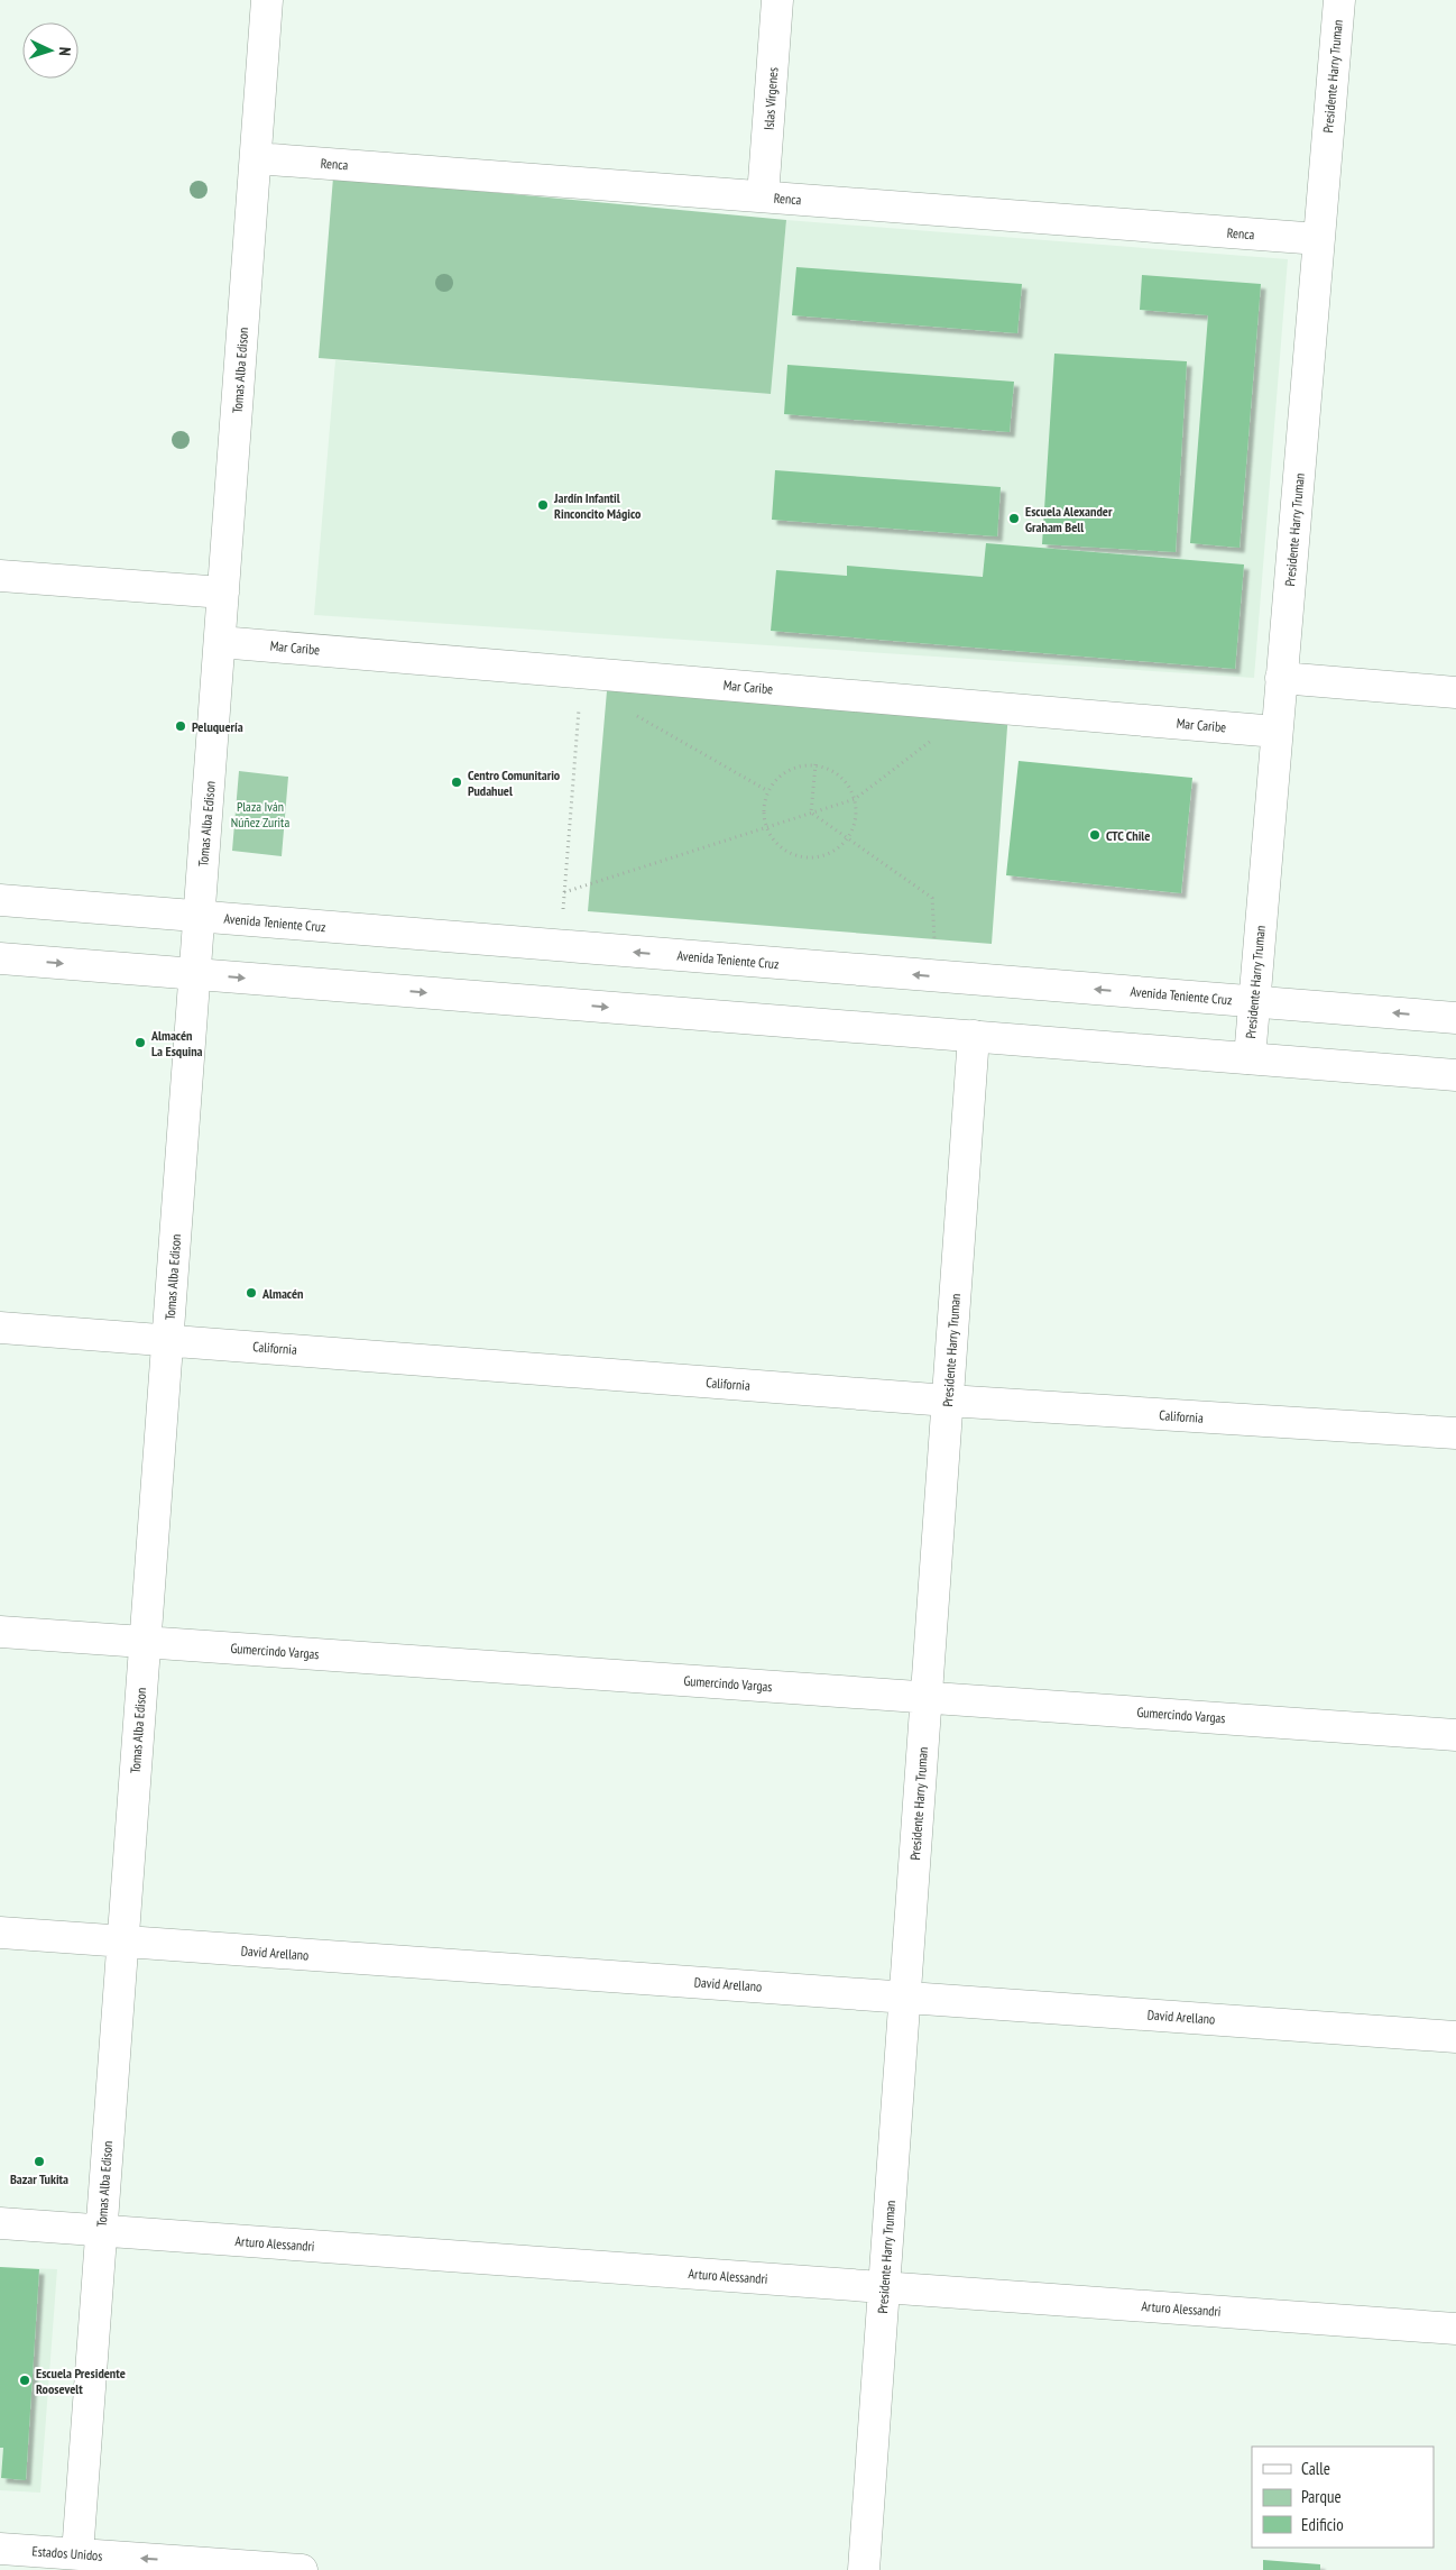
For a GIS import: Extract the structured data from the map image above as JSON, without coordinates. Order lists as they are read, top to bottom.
{
  "streets": {
    "street": [
      "Presidente Harry Truman",
      "Islas Vírgenes",
      "Renca",
      "Tomas Alba Edison",
      "Mar Caribe",
      "Avenida Teniente Cruz",
      "California",
      "Gumercindo Vargas",
      "David Arellano",
      "Arturo Alessandri",
      "Estados Unidos"
    ]
  },
  "crossings": [
    ["Presidente Harry Truman", "Renca"],
    ["Presidente Harry Truman", "Mar Caribe"],
    ["Presidente Harry Truman", "Avenida Teniente Cruz"],
    ["Presidente Harry Truman", "California"],
    ["Presidente Harry Truman", "Gumercindo Vargas"],
    ["Presidente Harry Truman", "David Arellano"],
    ["Presidente Harry Truman", "Arturo Alessandri"],
    ["Islas Vírgenes", "Renca"],
    ["Renca", "Tomas Alba Edison"],
    ["Tomas Alba Edison", "Mar Caribe"],
    ["Tomas Alba Edison", "Avenida Teniente Cruz"],
    ["Tomas Alba Edison", "California"],
    ["Tomas Alba Edison", "Gumercindo Vargas"],
    ["Tomas Alba Edison", "David Arellano"],
    ["Tomas Alba Edison", "Arturo Alessandri"],
    ["Tomas Alba Edison", "Estados Unidos"]
  ],
  "one_way": ["Estados Unidos"],
  "parks": ["Plaza Iván Núñez Zurita"],
  "places": [
    "Jardín Infantil Rinconcito Mágico",
    "Escuela Alexander Graham Bell",
    "Peluquería",
    "Centro Comunitario Pudahuel",
    "CTC Chile",
    "Almacén La Esquina",
    "Almacén",
    "Bazar Tukita",
    "Escuela Presidente Roosevelt"
  ],
  "legend": ["Calle", "Parque", "Edificio"],
  "north": "right"
}
